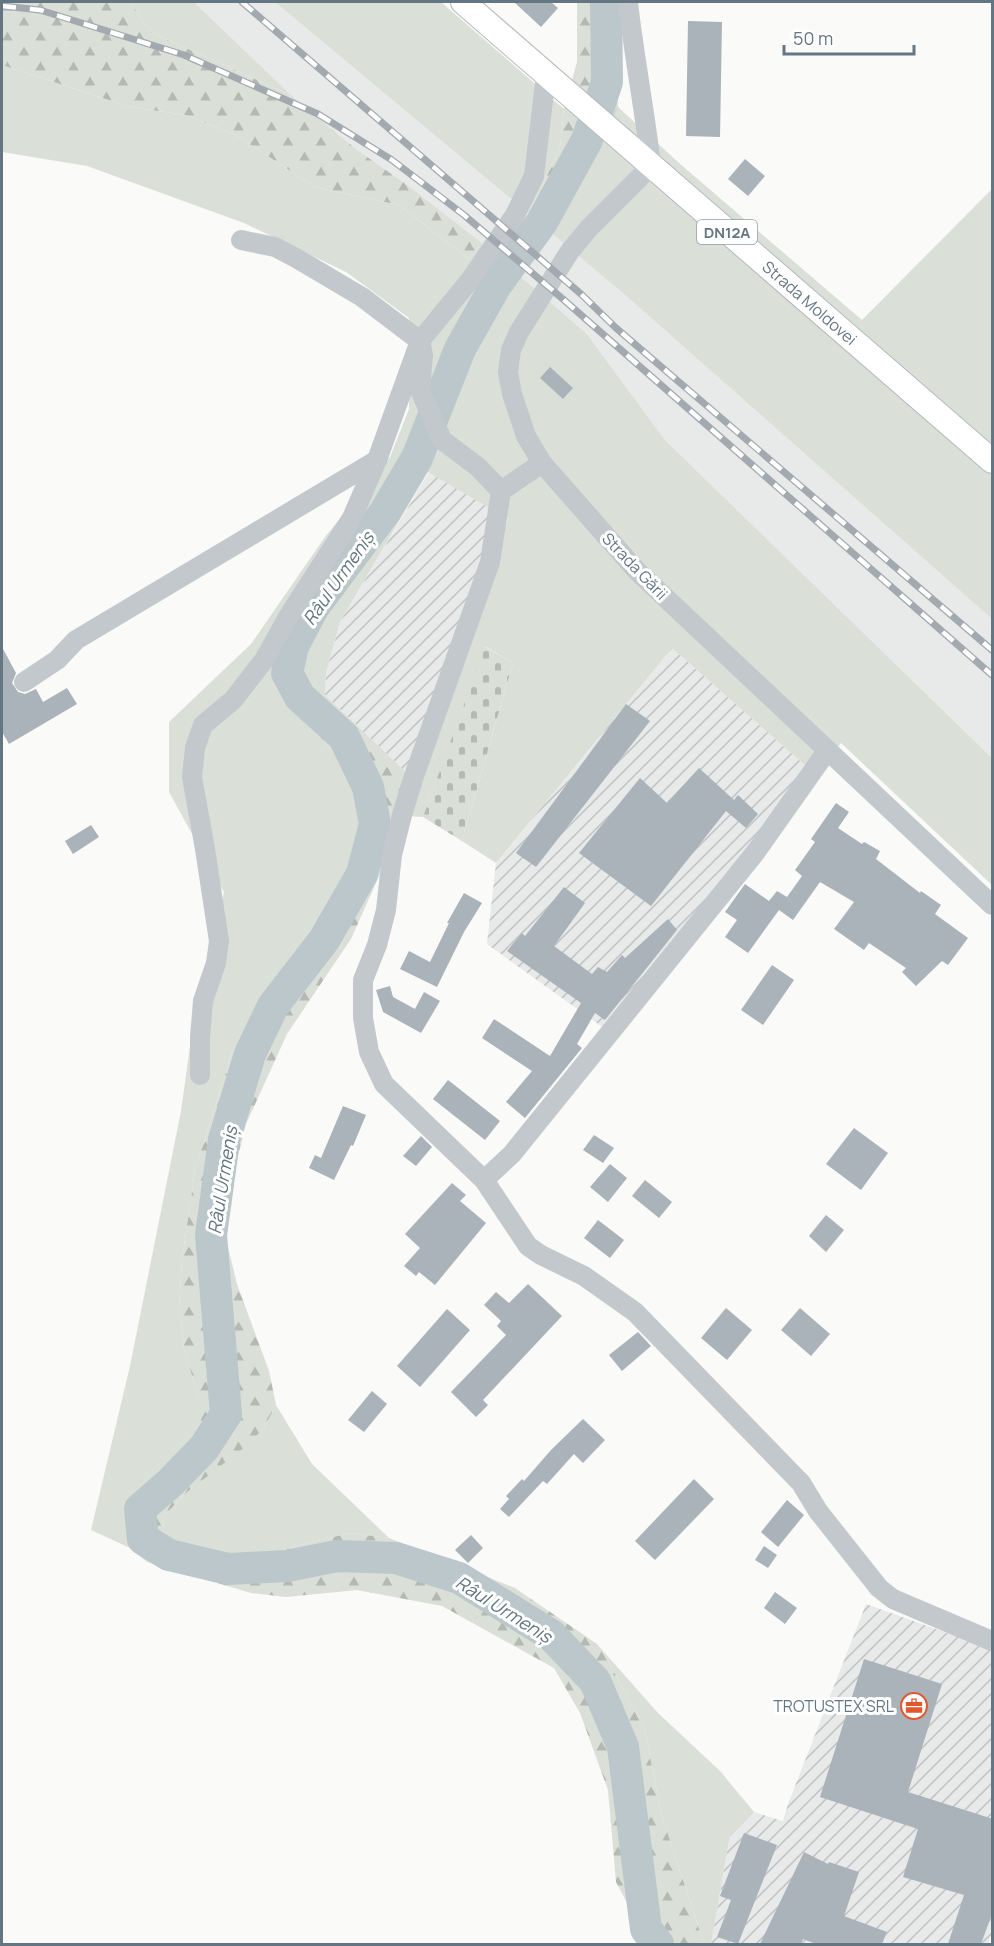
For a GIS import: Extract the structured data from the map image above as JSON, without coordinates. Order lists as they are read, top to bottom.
{
  "streets": {
    "main road": ["DN12A", "Strada Moldovei"],
    "street": ["Strada Gării"]
  },
  "crossings": [
    ["Strada Moldovei", "Strada Gării"]
  ],
  "water": ["Râul Urmeniș"],
  "places": {
    "office": ["TROTUSTEX SRL"]
  },
  "scale_bar": "50 m"
}
